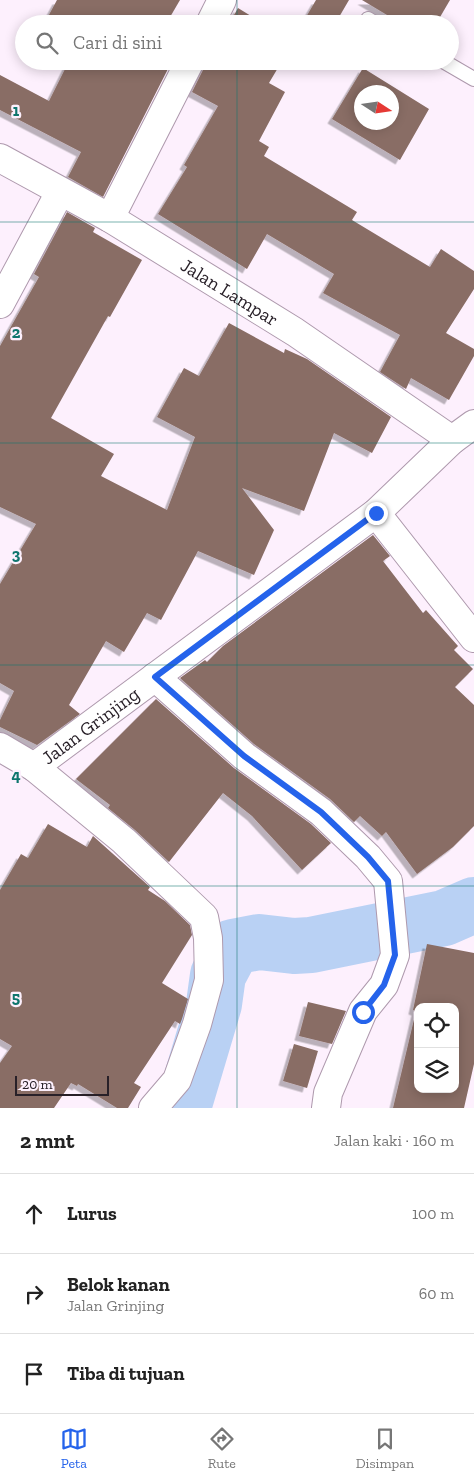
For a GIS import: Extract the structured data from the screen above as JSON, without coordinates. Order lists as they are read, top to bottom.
{
  "streets": {
    "street": ["Jalan Lampar", "Jalan Grinjing"]
  },
  "crossings": [
    ["Jalan Lampar", "Jalan Grinjing"]
  ],
  "scale_bar": "20 m",
  "north": "right",
  "page": {
    "search": "Cari di sini",
    "scale": "20 m",
    "heading": ["2 mnt", "Jalan kaki · 160 m"],
    "list": [
      ["Lurus", "100 m"],
      ["Belok kanan", "Jalan Grinjing", "60 m"],
      "Tiba di tujuan"
    ],
    "nav": ["Peta", "Rute", "Disimpan"]
  },
  "grid": {
    "rows": [
      "1",
      "2",
      "3",
      "4",
      "5"
    ]
  }
}
